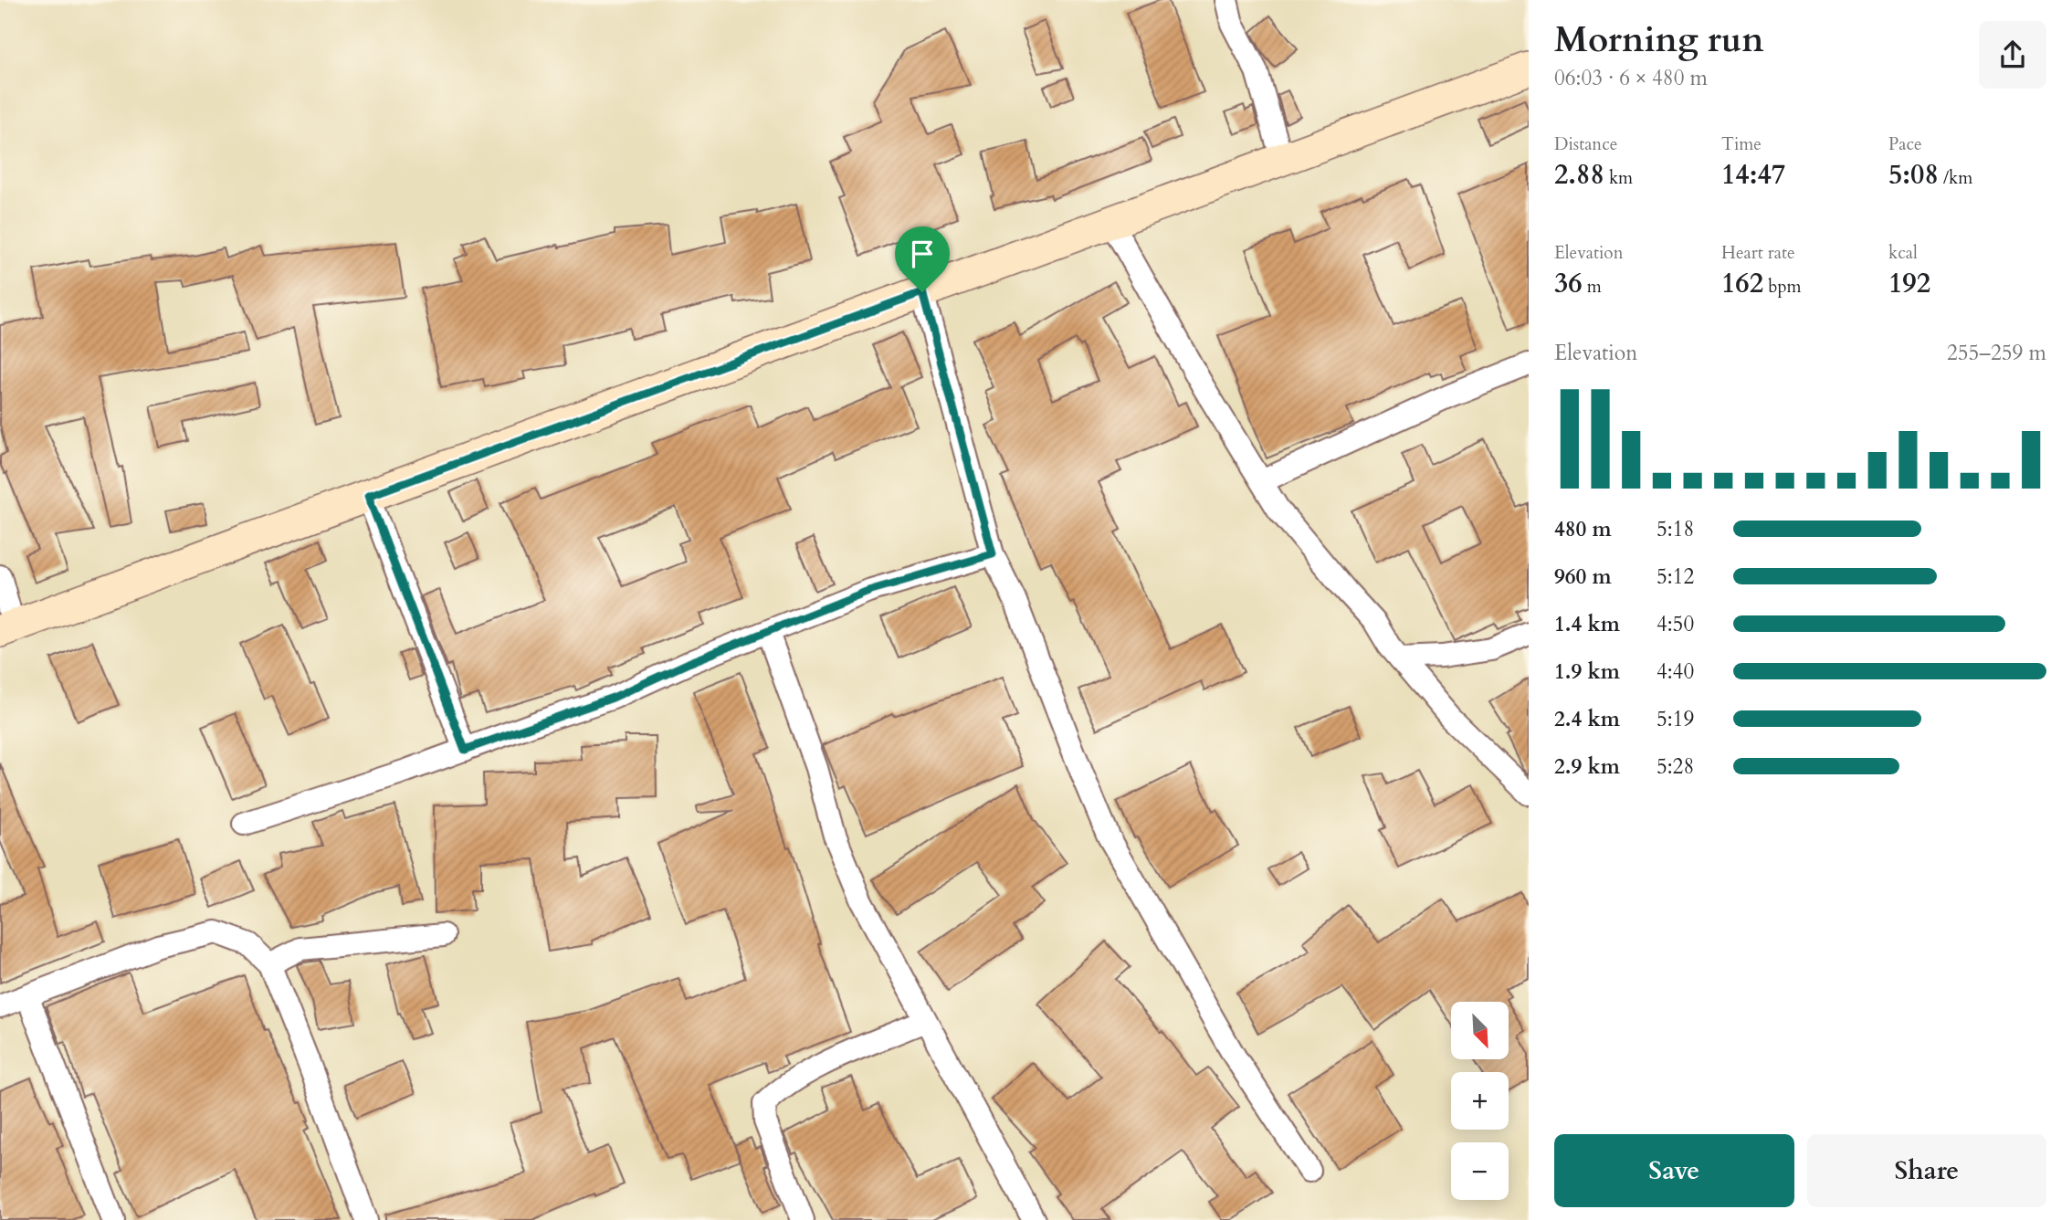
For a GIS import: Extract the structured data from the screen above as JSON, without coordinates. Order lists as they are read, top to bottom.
{
  "north": "bottom right",
  "page": {
    "heading": ["Morning run", "06:03 · 6 × 480 m"],
    "stats": [
      ["Distance", "2.88 km"],
      ["Time", "14:47"],
      ["Pace", "5:08 /km"],
      ["Elevation", "36 m"],
      ["Heart rate", "162 bpm"],
      ["kcal", "192"]
    ],
    "chart": ["Elevation", "255–259 m"],
    "list": [
      {
        "name": "480 m",
        "note": "5:18"
      },
      {
        "name": "960 m",
        "note": "5:12"
      },
      {
        "name": "1.4 km",
        "note": "4:50"
      },
      {
        "name": "1.9 km",
        "note": "4:40"
      },
      {
        "name": "2.4 km",
        "note": "5:19"
      },
      {
        "name": "2.9 km",
        "note": "5:28"
      }
    ],
    "map_buttons": ["+", "−"],
    "buttons": ["Save", "Share"]
  }
}
